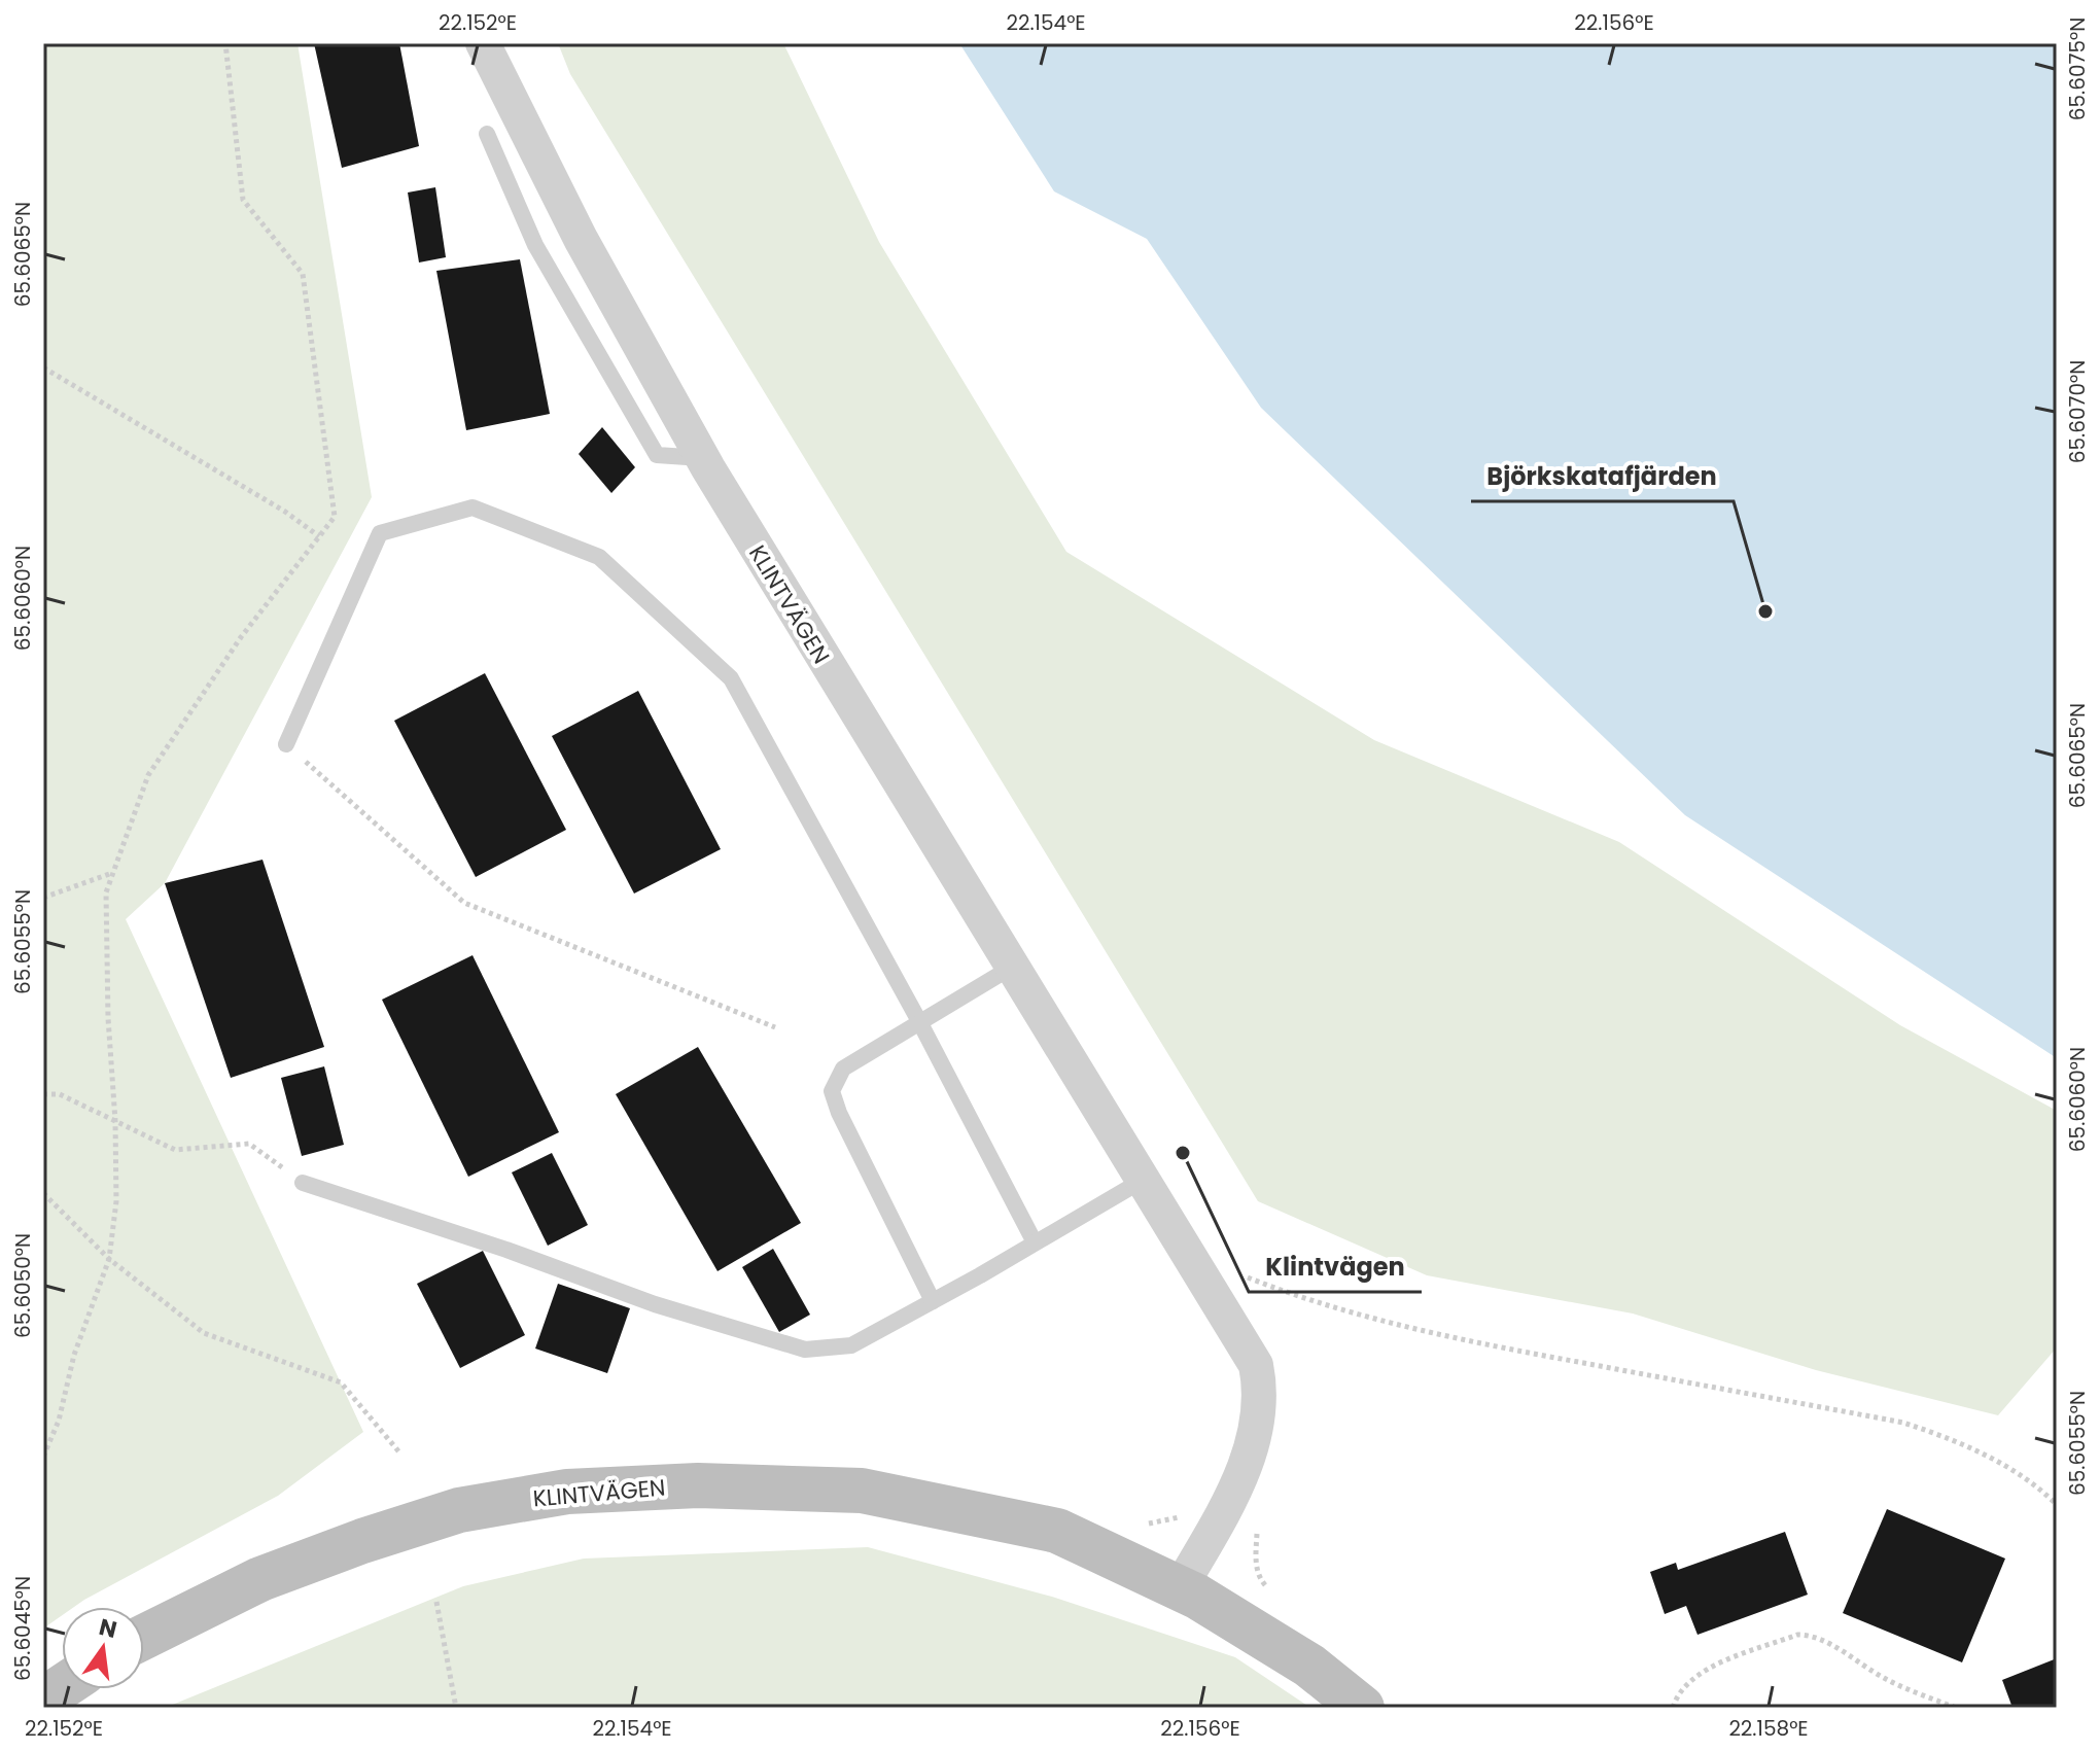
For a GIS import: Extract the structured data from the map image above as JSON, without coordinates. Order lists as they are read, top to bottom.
{
  "streets": {
    "street": ["KLINTVÄGEN"]
  },
  "places": ["Björkskatafjärden", "Klintvägen"],
  "north": "top",
  "coordinates": [
    "22.152°E",
    "22.154°E",
    "22.156°E",
    "65.6075°N",
    "65.6065°N",
    "65.6070°N",
    "65.6060°N",
    "65.6055°N",
    "65.6050°N",
    "65.6045°N",
    "22.158°E"
  ]
}
